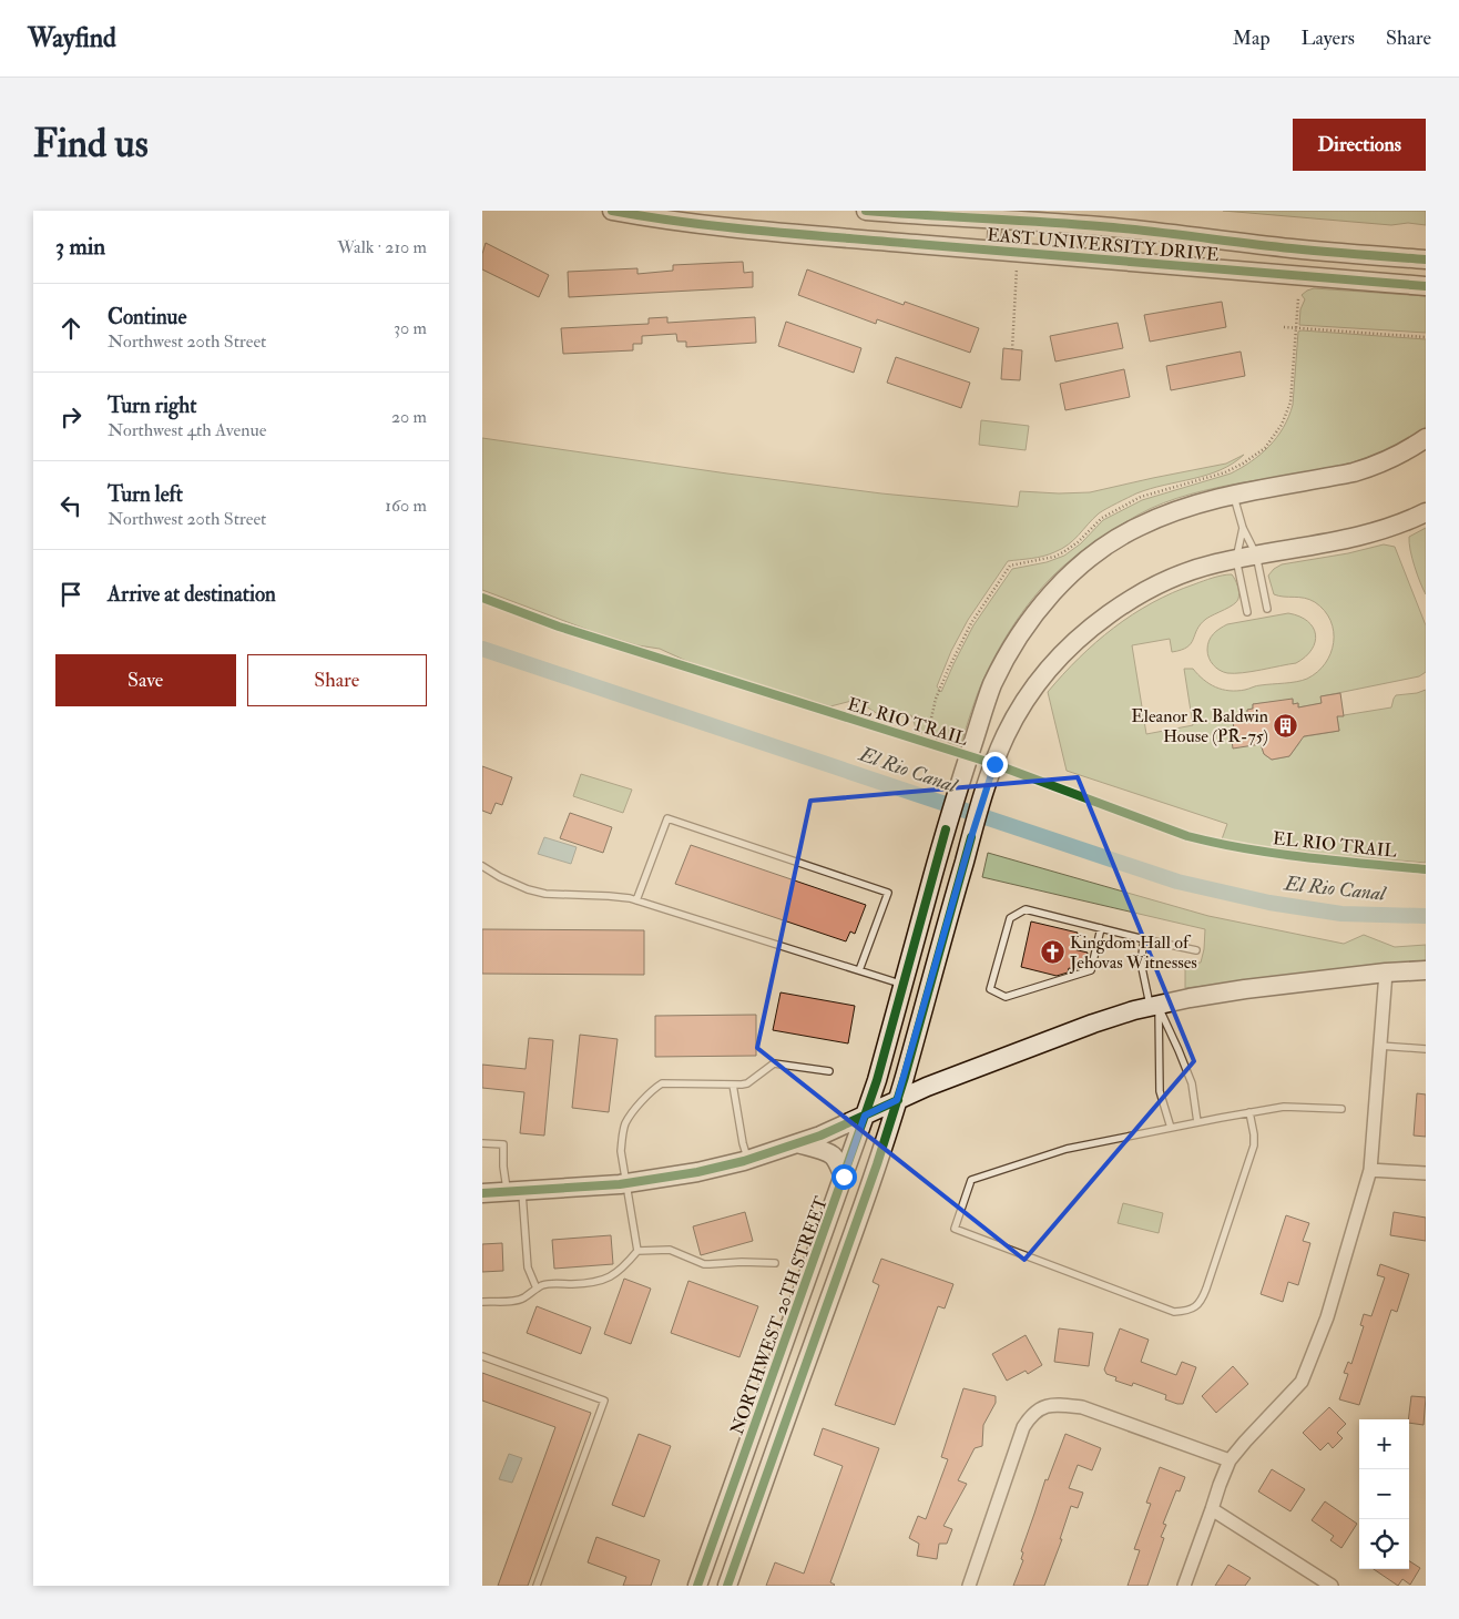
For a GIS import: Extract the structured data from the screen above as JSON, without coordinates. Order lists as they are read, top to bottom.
{
  "streets": {
    "street": ["EAST UNIVERSITY DRIVE", "NORTHWEST 20TH STREET"],
    "cycle path": ["EL RIO TRAIL"]
  },
  "crossings": [
    ["EL RIO TRAIL", "NORTHWEST 20TH STREET"]
  ],
  "water": ["El Rio Canal"],
  "places": {
    "building": ["Eleanor R. Baldwin House (PR-75)"],
    "church": ["Kingdom Hall of Jehovas Witnesses"]
  },
  "page": {
    "header": "Wayfind",
    "nav": ["Map", "Layers", "Share"],
    "buttons": [
      "Directions",
      ["Save", "Share"]
    ],
    "title": "Find us",
    "heading": ["3 min", "Walk · 210 m"],
    "list": [
      ["Continue", "Northwest 20th Street", "30 m"],
      ["Turn right", "Northwest 4th Avenue", "20 m"],
      ["Turn left", "Northwest 20th Street", "160 m"],
      "Arrive at destination"
    ],
    "map_buttons": ["+", "−"]
  }
}
